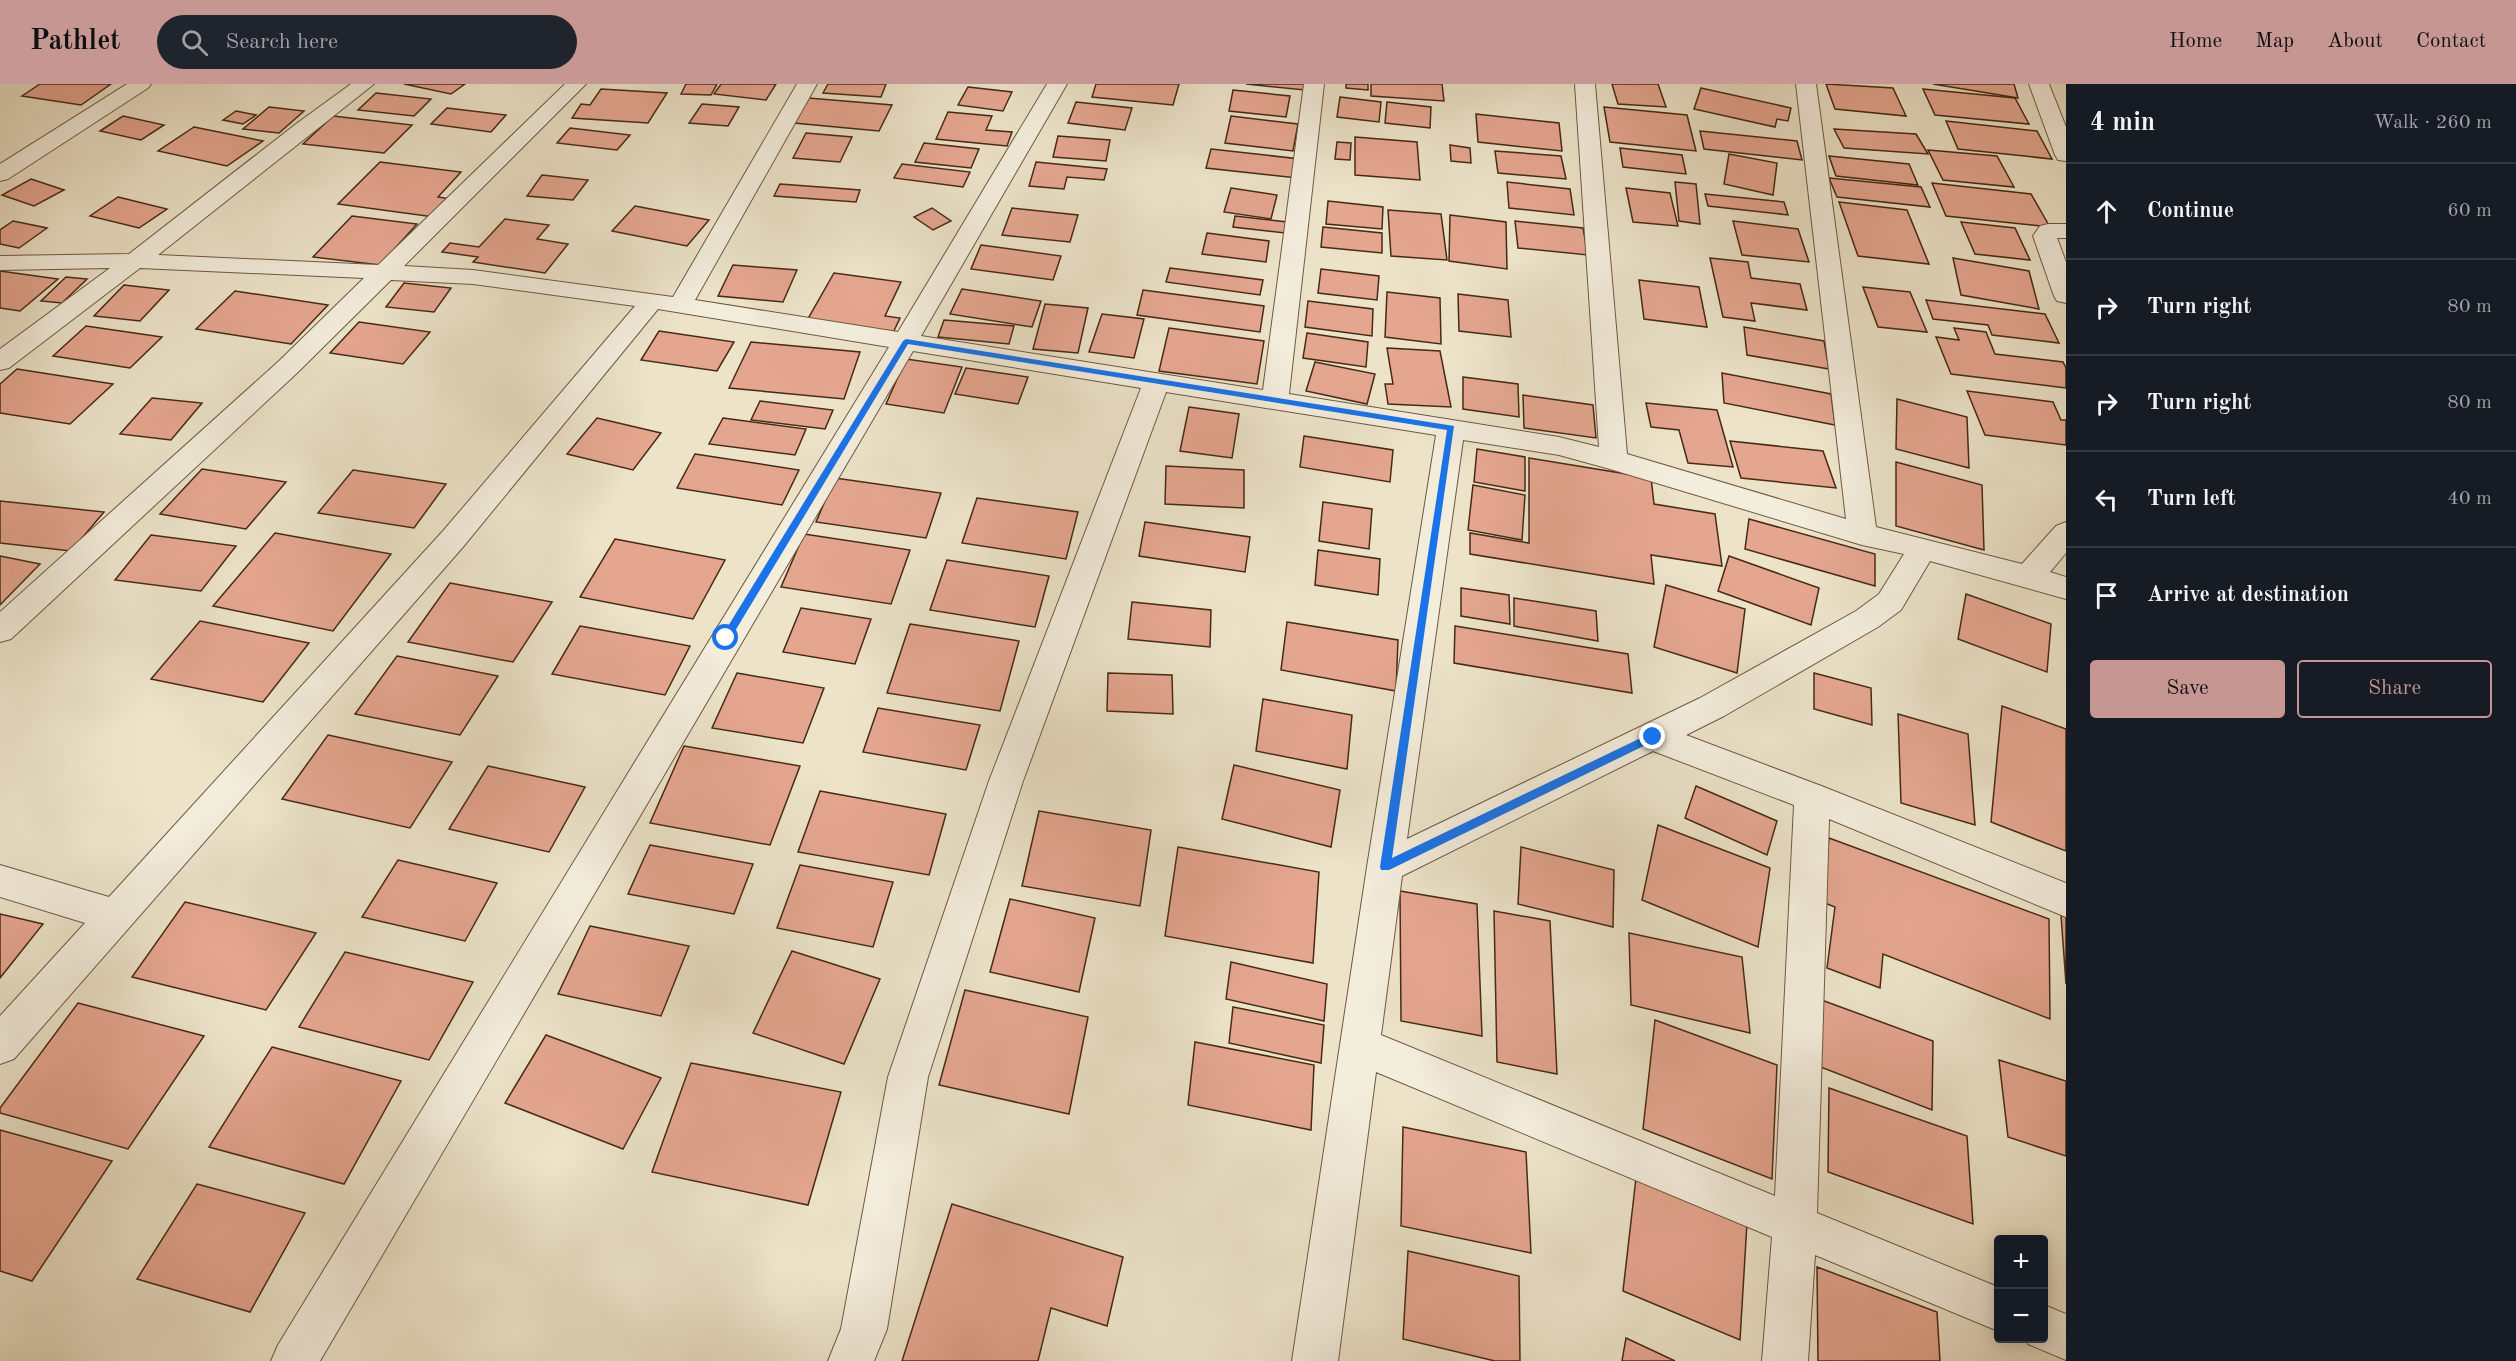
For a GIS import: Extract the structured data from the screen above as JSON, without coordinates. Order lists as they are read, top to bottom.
{
  "page": {
    "header": "Pathlet",
    "search": "Search here",
    "nav": [
      "Home",
      "Map",
      "About",
      "Contact"
    ],
    "heading": ["4 min", "Walk · 260 m"],
    "list": [
      ["Continue", "60 m"],
      ["Turn right", "80 m"],
      ["Turn right", "80 m"],
      ["Turn left", "40 m"],
      "Arrive at destination"
    ],
    "buttons": ["Save", "Share"],
    "map_buttons": ["+", "−"]
  }
}
